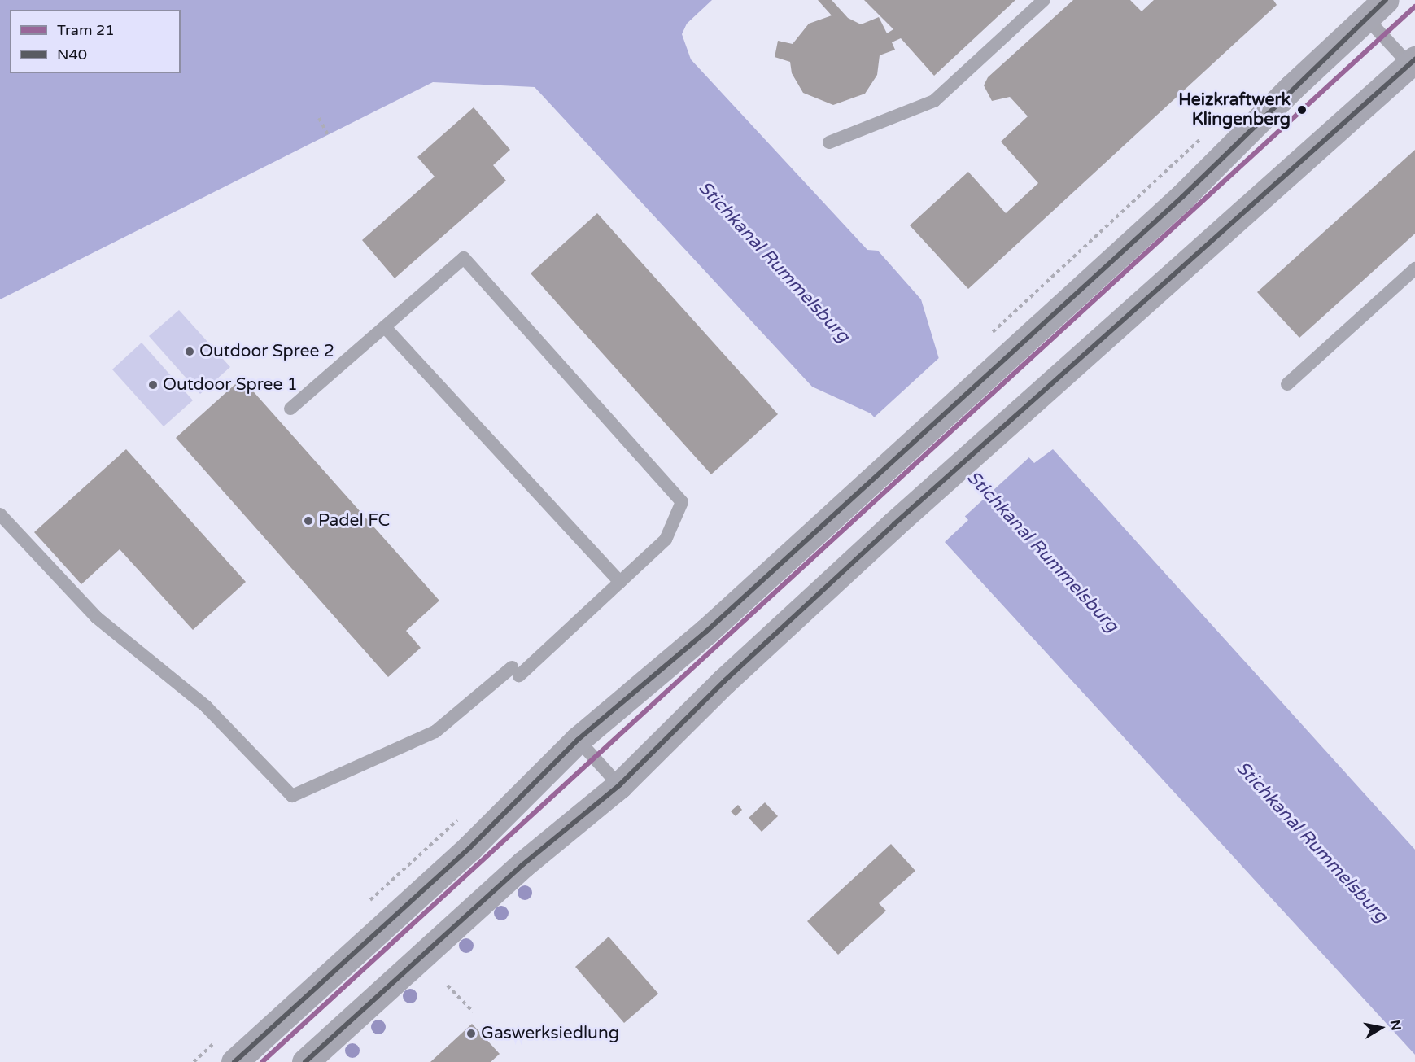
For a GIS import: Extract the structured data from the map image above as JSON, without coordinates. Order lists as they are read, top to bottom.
{
  "water": ["Stichkanal Rummelsburg"],
  "places": [
    "Heizkraftwerk Klingenberg",
    "Outdoor Spree 2",
    "Outdoor Spree 1",
    "Padel FC",
    "Gaswerksiedlung"
  ],
  "lines": ["transit line N40", "tram line 21"],
  "legend": ["Tram 21", "N40"],
  "north": "right"
}
